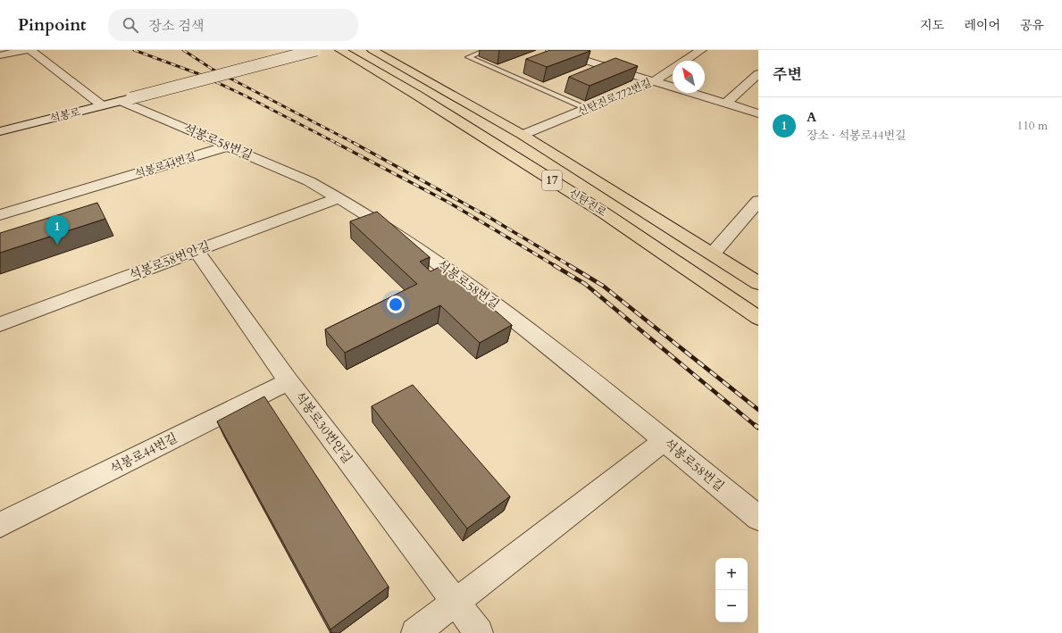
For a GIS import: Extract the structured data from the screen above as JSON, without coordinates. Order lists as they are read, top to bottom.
{
  "streets": {
    "main road": ["17", "신탄진로"],
    "street": [
      "신탄진로772번길",
      "석봉로",
      "석봉로58번길",
      "석봉로44번길",
      "석봉로58번안길",
      "석봉로30번안길"
    ]
  },
  "crossings": [
    ["신탄진로772번길", "신탄진로"],
    ["석봉로", "석봉로58번길"],
    ["석봉로58번길", "석봉로44번길"],
    ["석봉로58번길", "석봉로58번안길"],
    ["석봉로44번길", "석봉로30번안길"],
    ["석봉로58번안길", "석봉로30번안길"]
  ],
  "north": "top left",
  "page": {
    "header": "Pinpoint",
    "search": "장소 검색",
    "nav": ["지도", "레이어", "공유"],
    "heading": "주변",
    "list": [
      {
        "mark": "1",
        "name": "A",
        "note": "장소 · 석봉로44번길",
        "value": "110 m"
      }
    ],
    "pins": "1",
    "map_buttons": ["+", "−"]
  }
}
